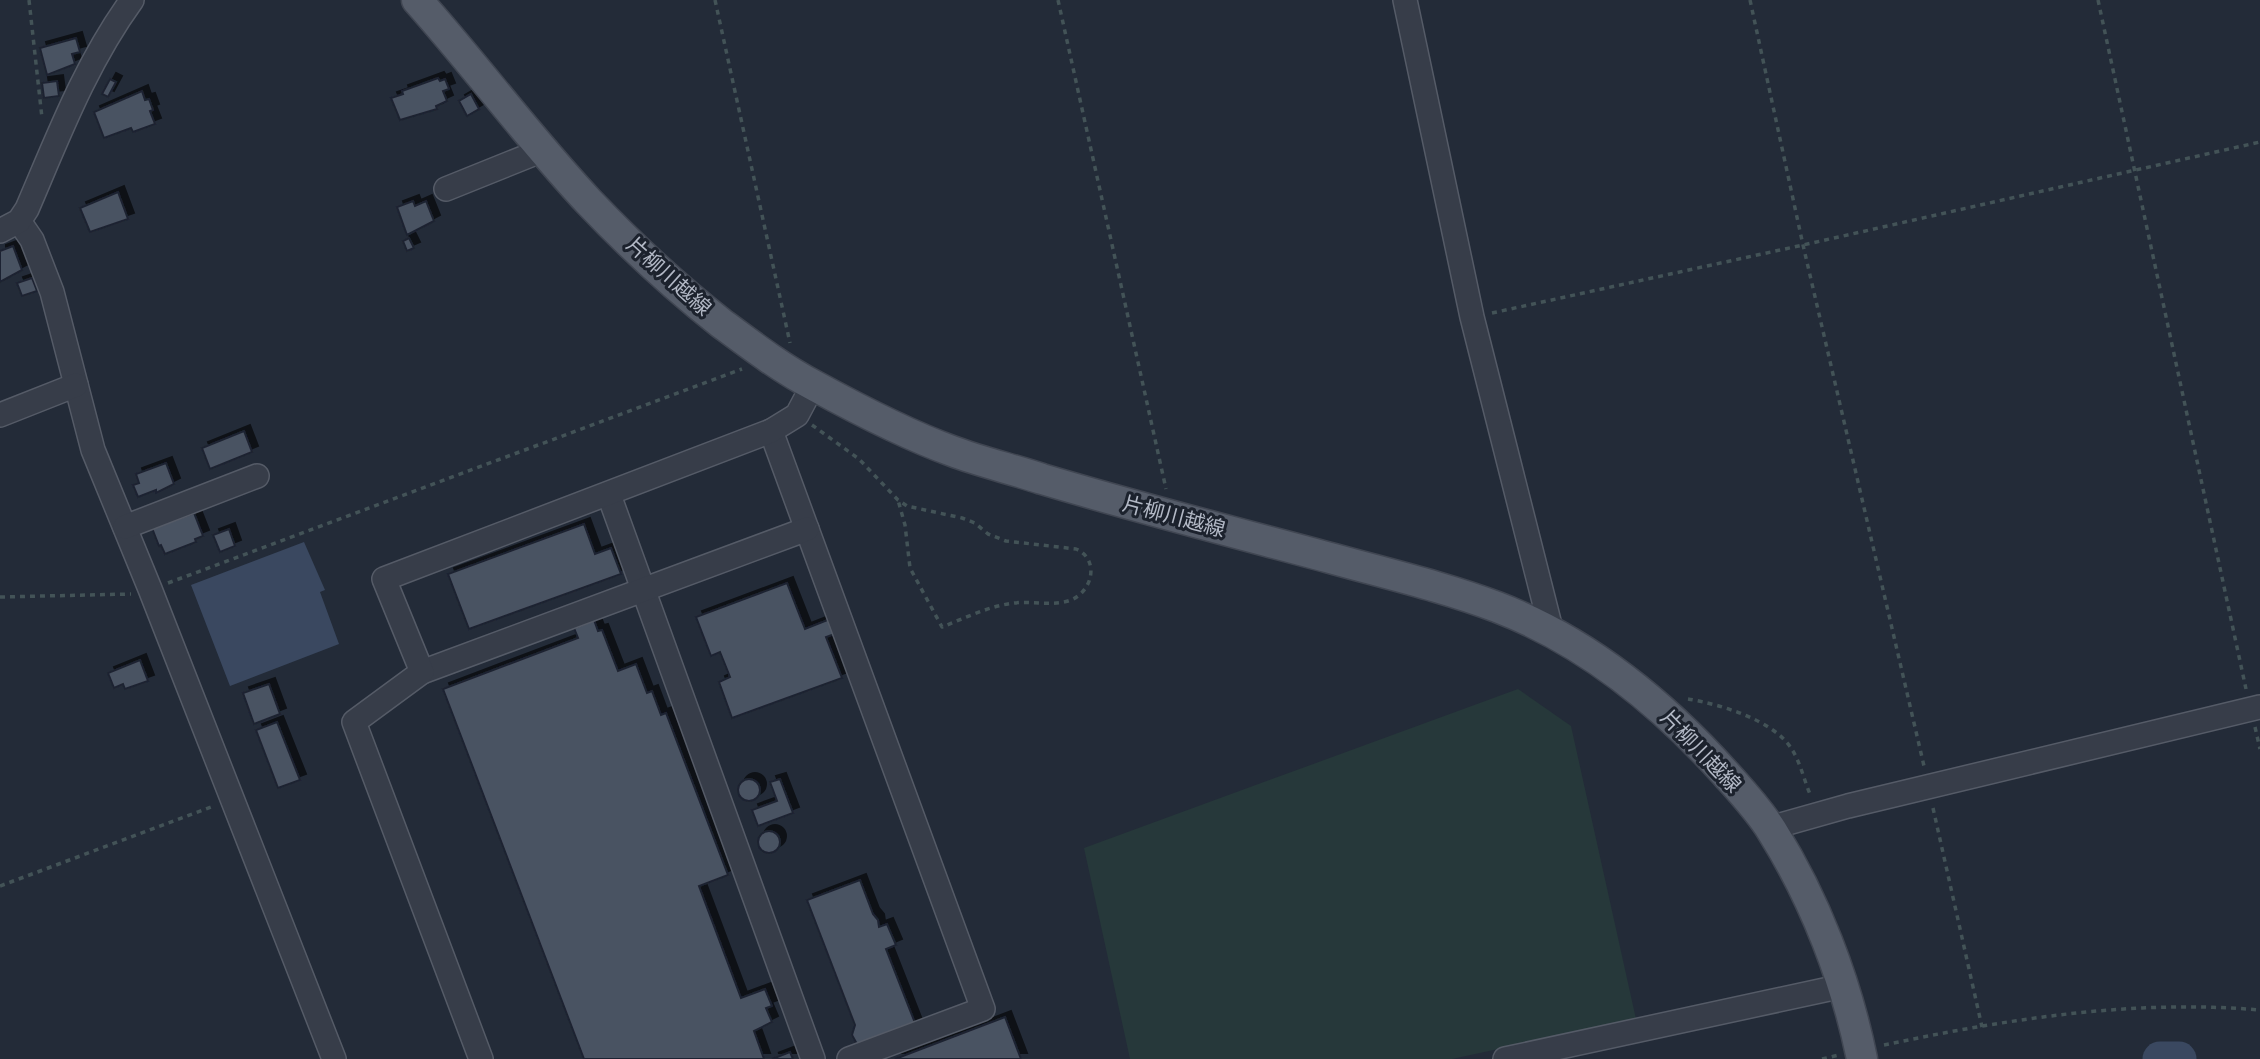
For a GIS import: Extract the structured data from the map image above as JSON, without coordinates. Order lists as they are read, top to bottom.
{
  "streets": {
    "main road": ["片柳川越線"]
  }
}
